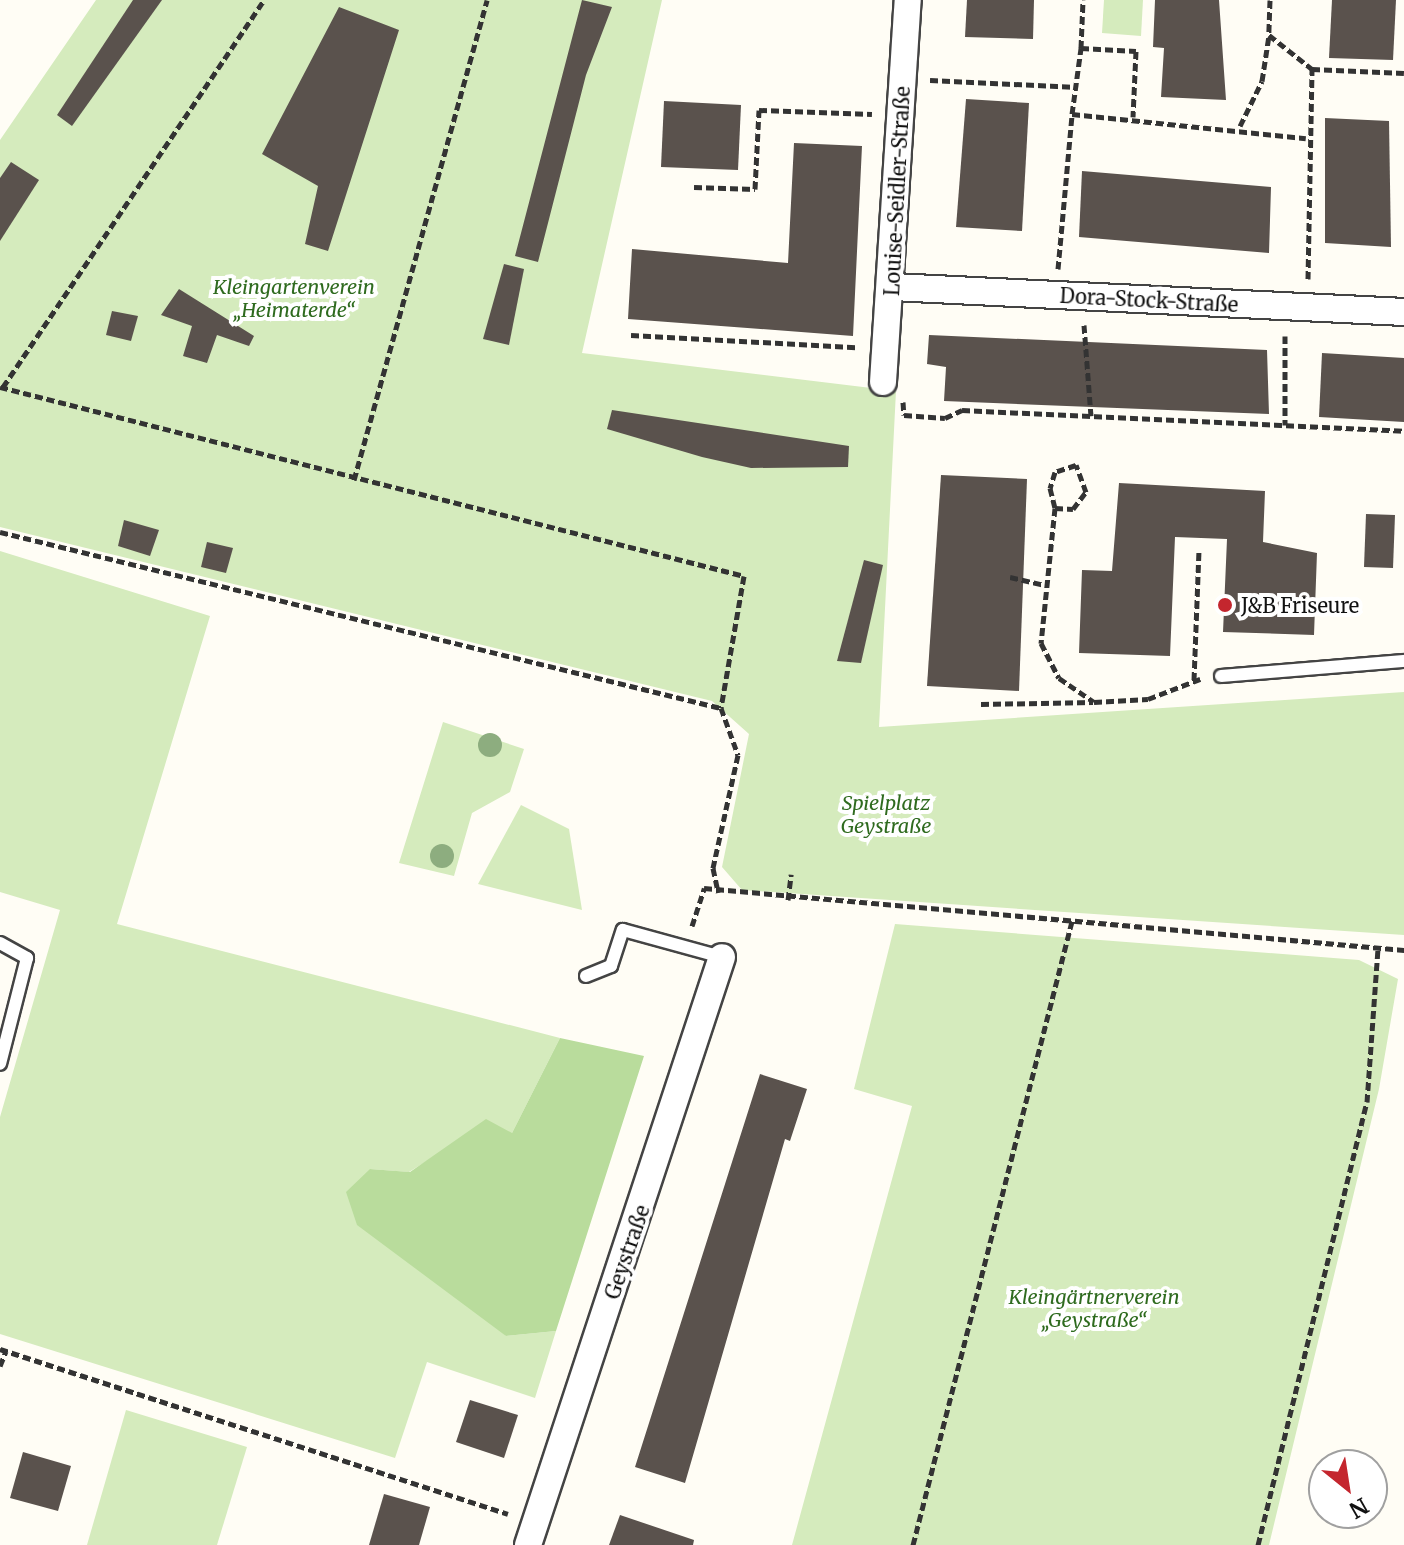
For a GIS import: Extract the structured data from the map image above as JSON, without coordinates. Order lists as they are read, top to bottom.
{
  "streets": {
    "street": ["Louise-Seidler-Straße", "Dora-Stock-Straße", "Geystraße"]
  },
  "crossings": [
    ["Louise-Seidler-Straße", "Dora-Stock-Straße"]
  ],
  "parks": ["Kleingartenverein „Heimaterde“", "Spielplatz Geystraße", "Kleingärtnerverein „Geystraße“"],
  "places": ["J&B Friseure"],
  "north": "bottom right"
}
